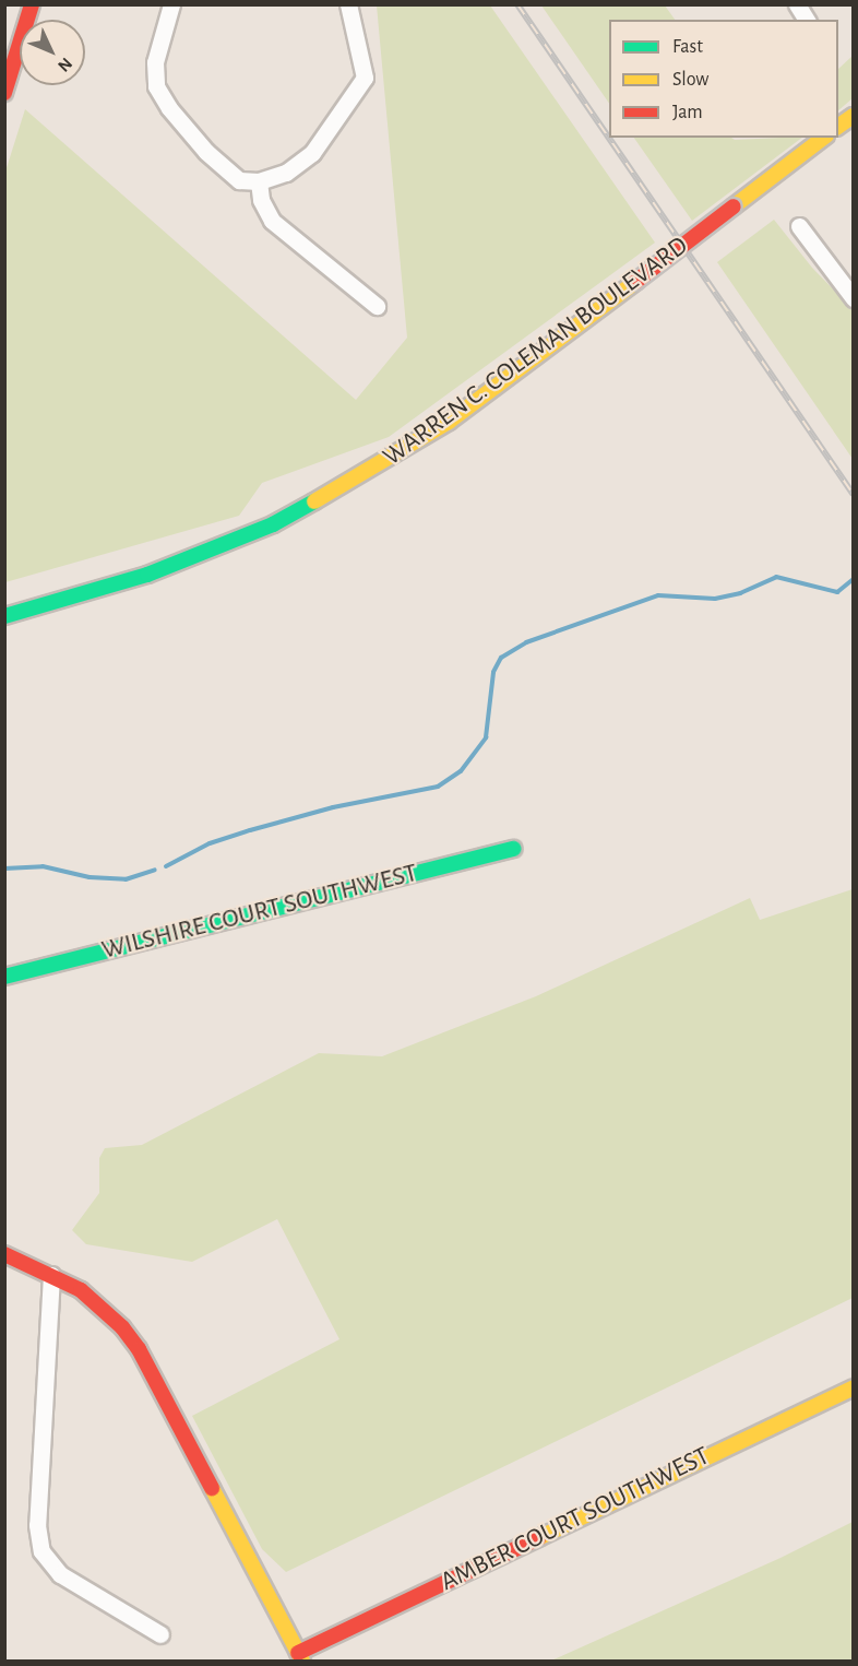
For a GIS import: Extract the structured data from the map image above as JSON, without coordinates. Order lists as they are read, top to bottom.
{
  "streets": {
    "main road": ["WARREN C. COLEMAN BOULEVARD", "WILSHIRE COURT SOUTHWEST", "AMBER COURT SOUTHWEST"]
  },
  "legend": ["Fast", "Slow", "Jam"],
  "north": "bottom right"
}
